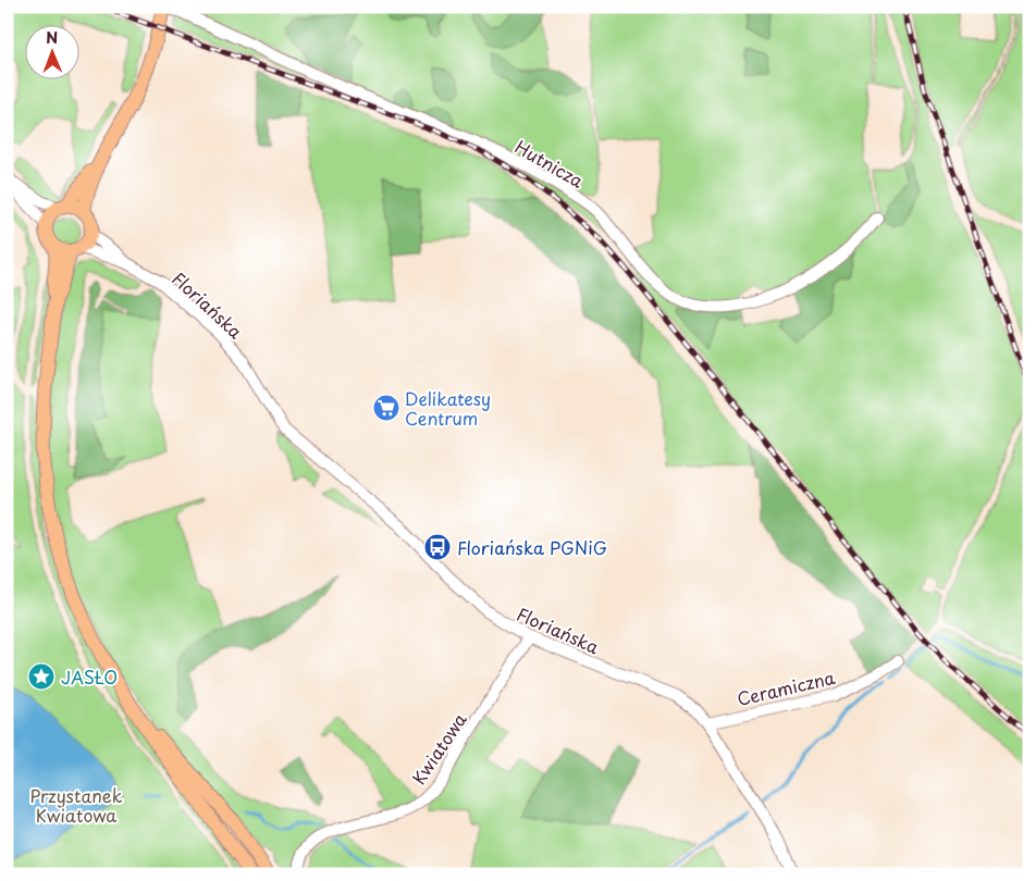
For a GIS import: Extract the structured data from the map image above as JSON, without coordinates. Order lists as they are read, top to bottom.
{
  "streets": {
    "street": [
      "Hutnicza",
      "Floriańska",
      "Ceramiczna",
      "Kwiatowa"
    ]
  },
  "crossings": [
    ["Floriańska", "Ceramiczna"],
    ["Floriańska", "Kwiatowa"]
  ],
  "parks": ["Przystanek Kwiatowa"],
  "places": {
    "supermarket": ["Delikatesy Centrum"],
    "bus stop": ["Floriańska PGNiG"],
    "place": ["JASŁO"]
  },
  "north": "top"
}
